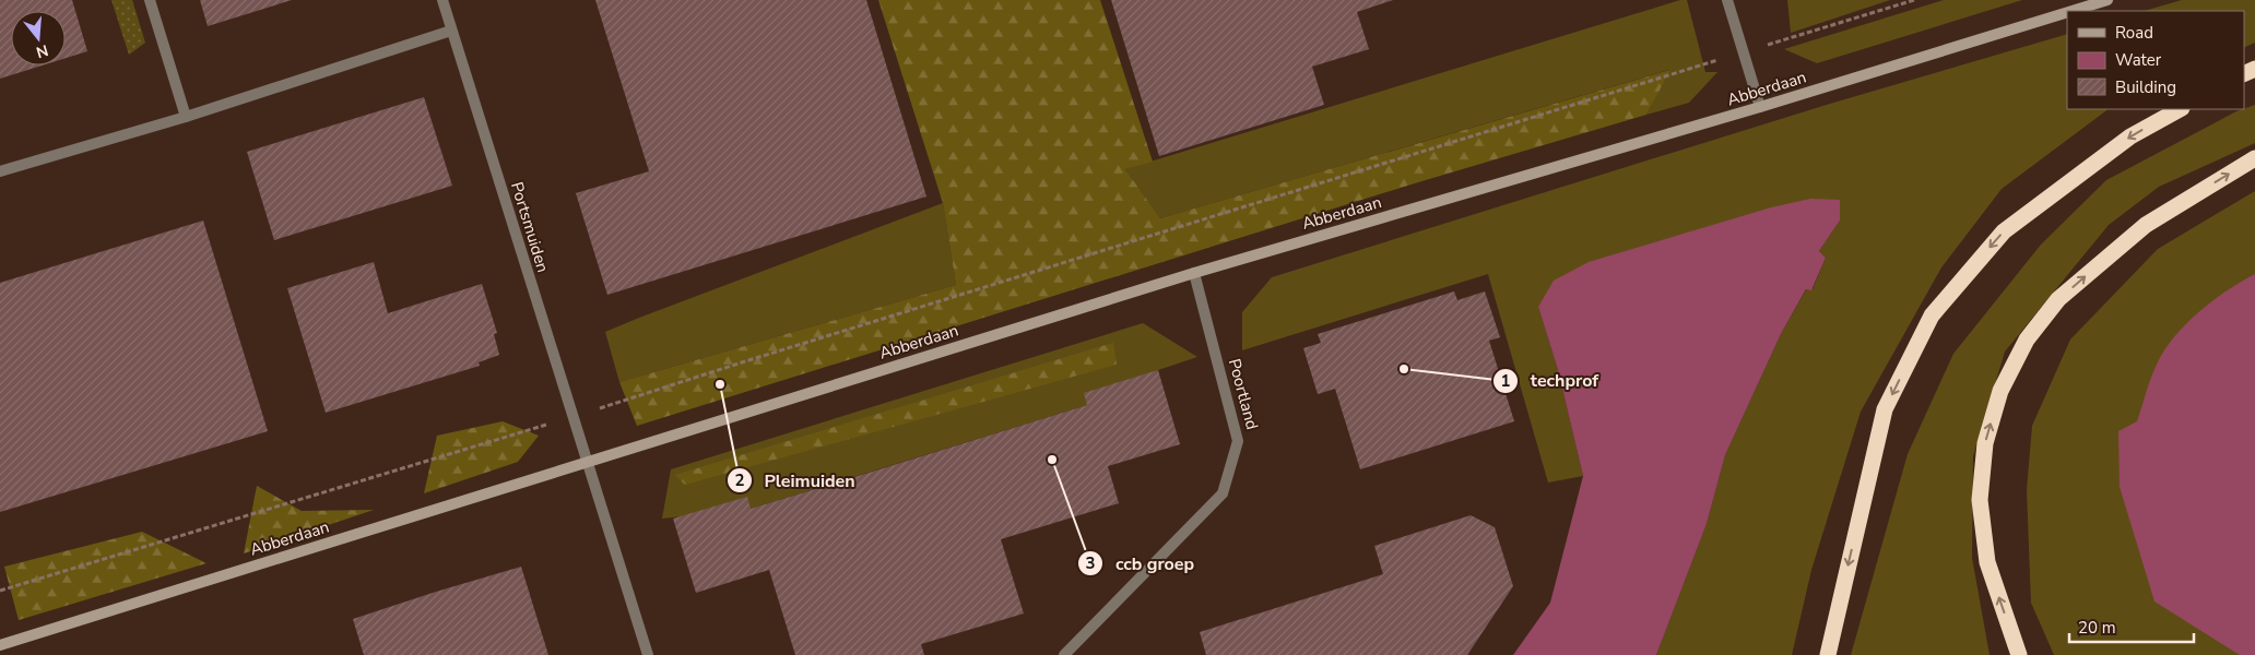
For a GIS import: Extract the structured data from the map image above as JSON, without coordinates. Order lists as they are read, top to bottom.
{
  "streets": {
    "main road": ["Abberdaan"],
    "street": ["Portsmuiden", "Poortland"]
  },
  "crossings": [
    ["Abberdaan", "Portsmuiden"],
    ["Abberdaan", "Poortland"]
  ],
  "places": ["techprof", "Pleimuiden", "ccb groep"],
  "legend": ["Road", "Water", "Building"],
  "scale_bar": "20 m",
  "north": "bottom"
}
